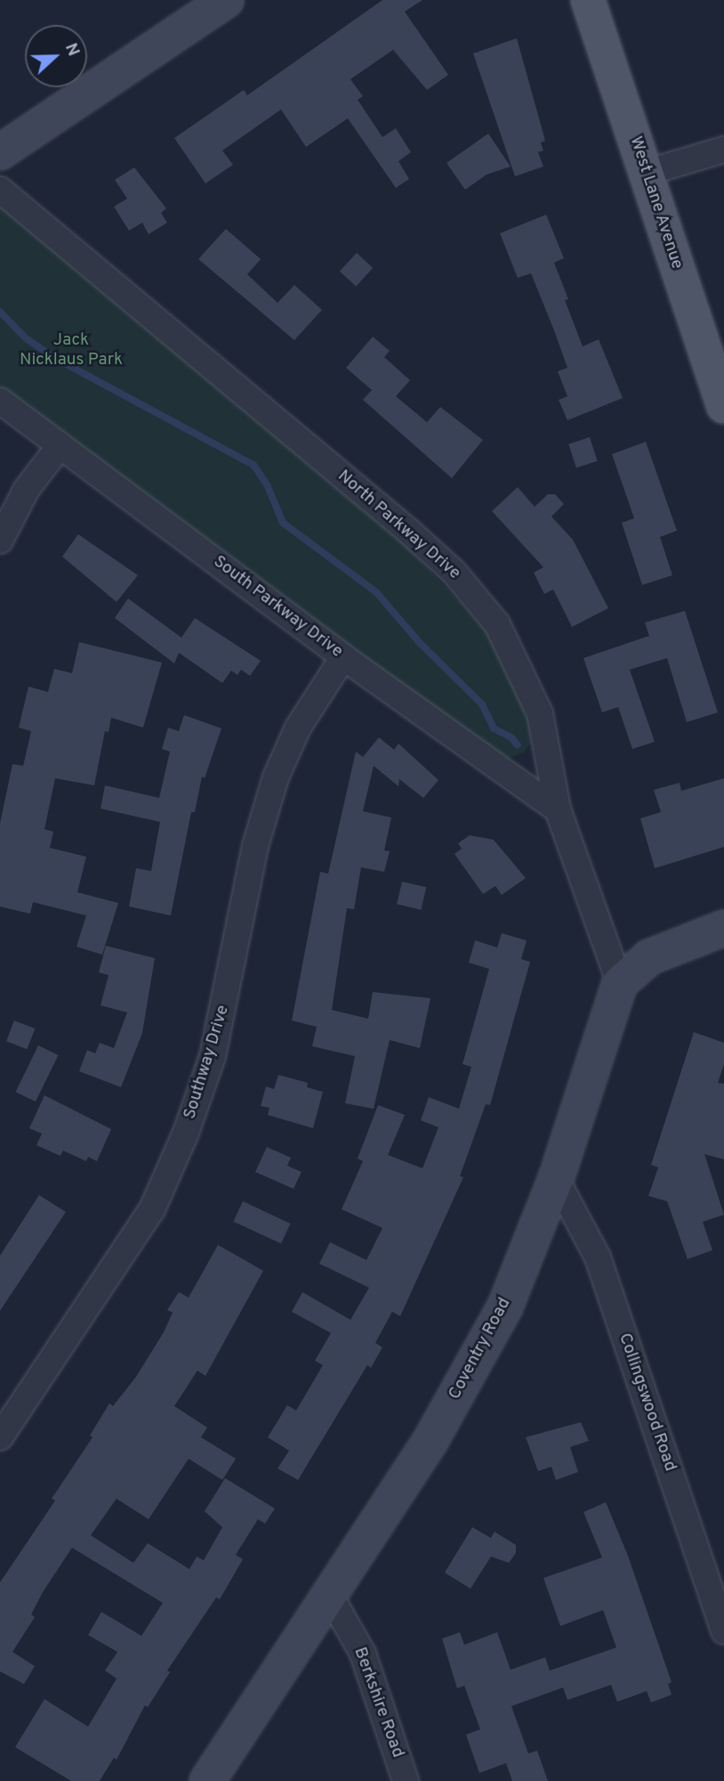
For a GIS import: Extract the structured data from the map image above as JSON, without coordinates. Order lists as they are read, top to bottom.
{
  "streets": {
    "main road": ["West Lane Avenue"],
    "street": [
      "North Parkway Drive",
      "South Parkway Drive",
      "Southway Drive",
      "Coventry Road",
      "Collingswood Road",
      "Berkshire Road"
    ]
  },
  "crossings": [
    ["North Parkway Drive", "South Parkway Drive"],
    ["North Parkway Drive", "Coventry Road"],
    ["South Parkway Drive", "Southway Drive"],
    ["Coventry Road", "Collingswood Road"],
    ["Coventry Road", "Berkshire Road"]
  ],
  "parks": ["Jack Nicklaus Park"],
  "north": "right"
}
